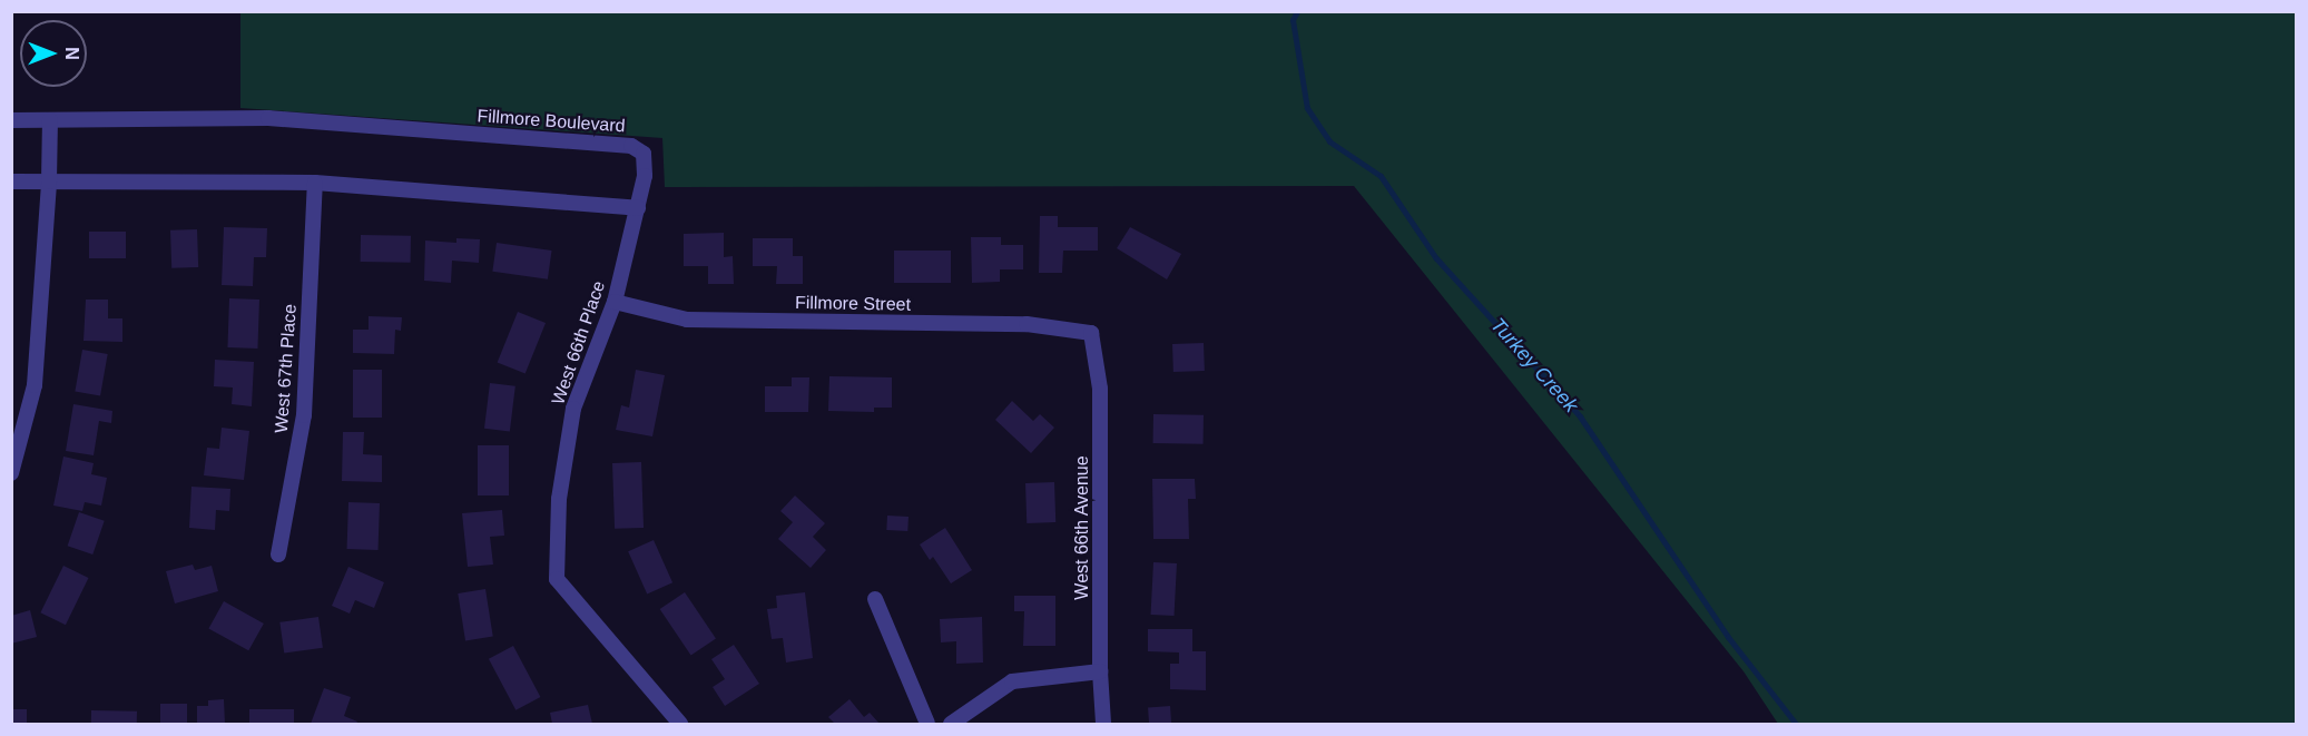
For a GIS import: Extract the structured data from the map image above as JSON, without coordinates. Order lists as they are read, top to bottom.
{
  "streets": {
    "street": [
      "Fillmore Boulevard",
      "Fillmore Street",
      "West 66th Place",
      "West 67th Place",
      "West 66th Avenue"
    ]
  },
  "crossings": [
    ["Fillmore Boulevard", "West 66th Place"],
    ["Fillmore Street", "West 66th Place"],
    ["Fillmore Street", "West 66th Avenue"]
  ],
  "water": ["Turkey Creek"],
  "north": "right"
}
